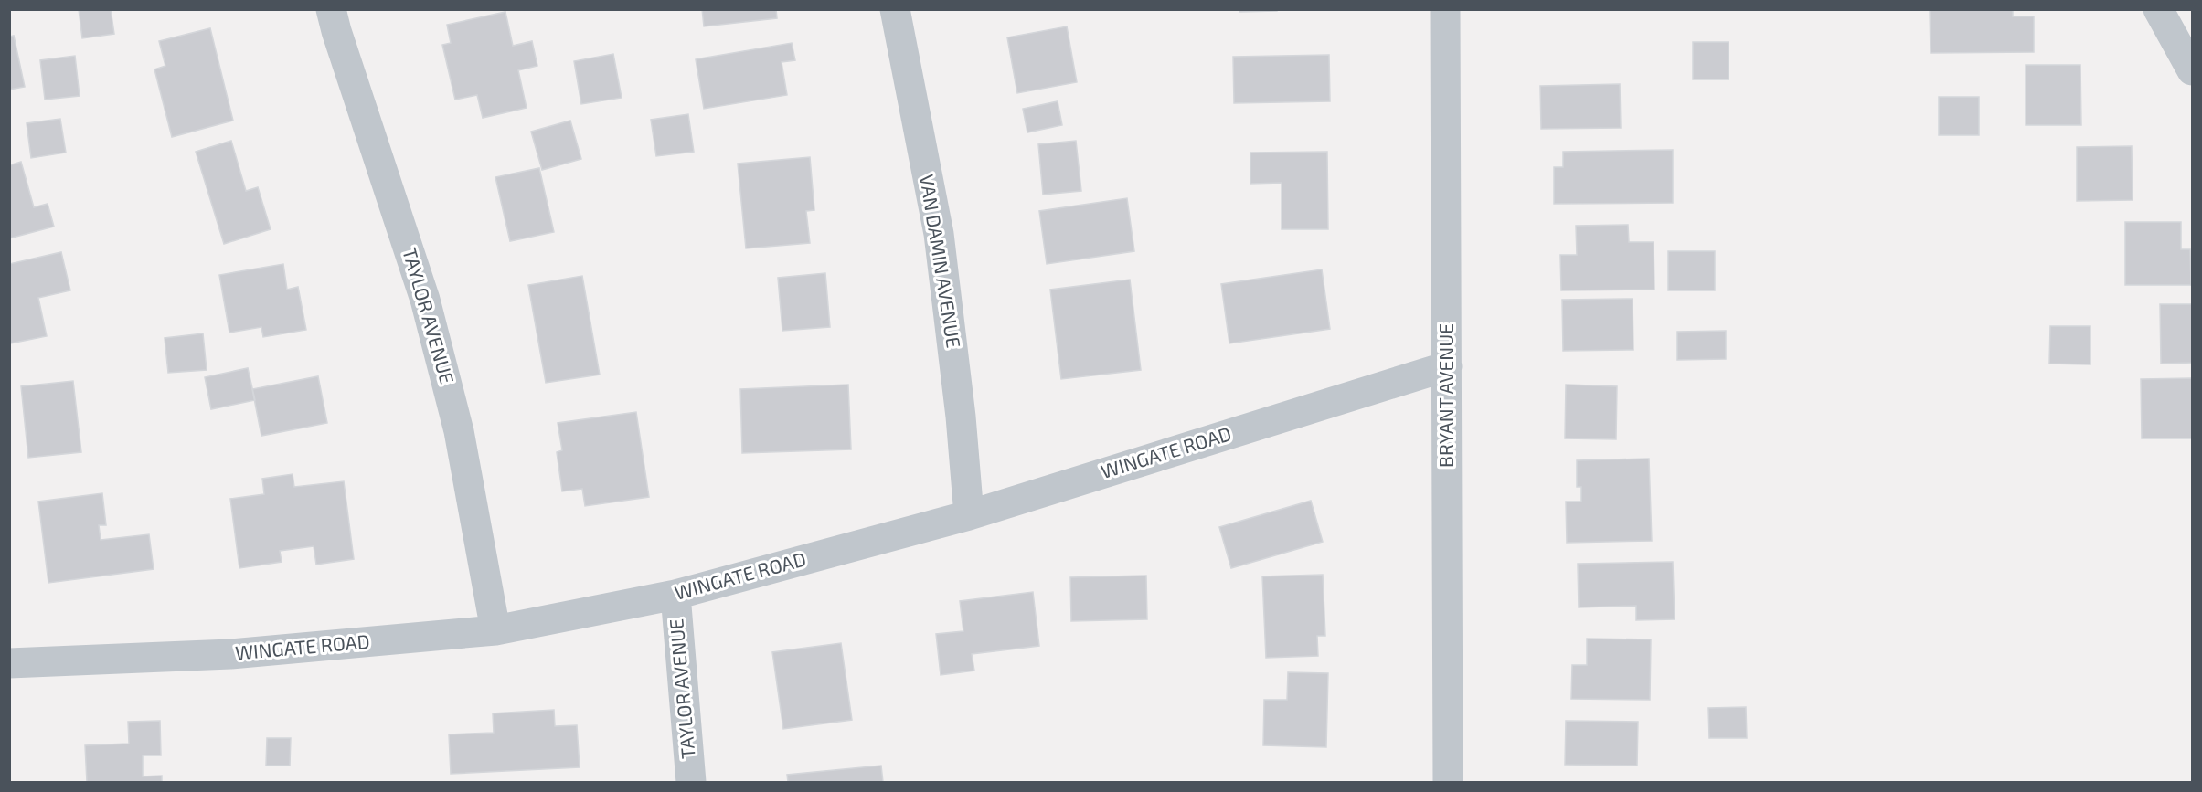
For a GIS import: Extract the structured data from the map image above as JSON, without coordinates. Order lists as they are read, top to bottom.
{
  "streets": {
    "street": [
      "VAN DAMIN AVENUE",
      "TAYLOR AVENUE",
      "BRYANT AVENUE",
      "WINGATE ROAD"
    ]
  },
  "crossings": [
    ["VAN DAMIN AVENUE", "WINGATE ROAD"],
    ["TAYLOR AVENUE", "WINGATE ROAD"],
    ["BRYANT AVENUE", "WINGATE ROAD"]
  ]
}
